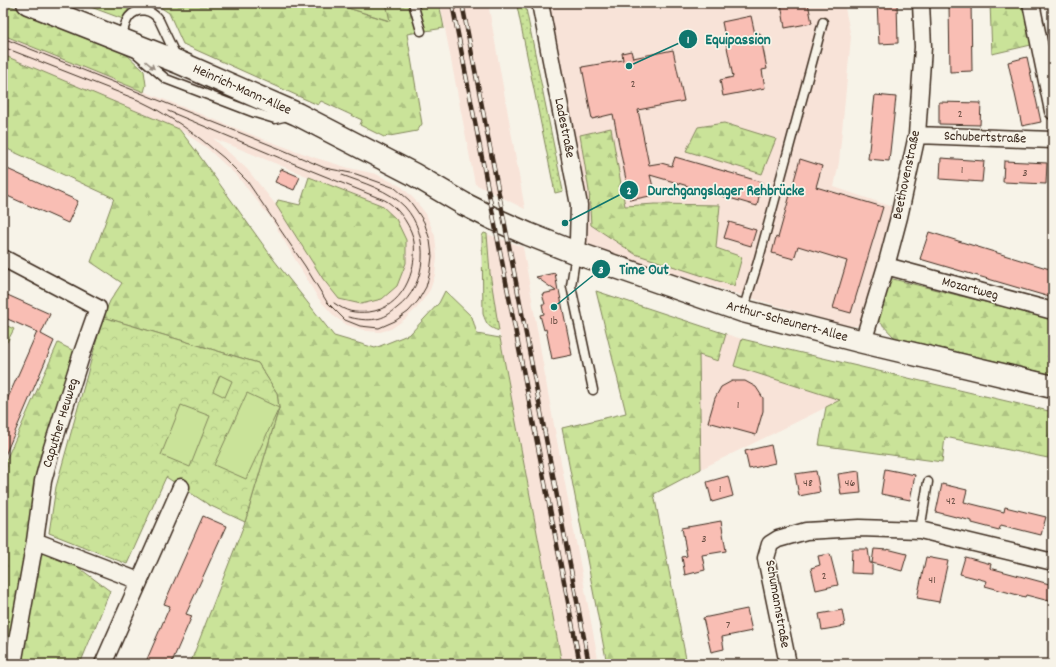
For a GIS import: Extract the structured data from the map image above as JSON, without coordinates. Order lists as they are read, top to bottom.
{
  "streets": {
    "main road": ["Heinrich-Mann-Allee", "Arthur-Scheunert-Allee"],
    "street": [
      "Ladestraße",
      "Schubertstraße",
      "Beethovenstraße",
      "Mozartweg",
      "Caputher Heuweg",
      "Schumannstraße"
    ]
  },
  "crossings": [
    ["Heinrich-Mann-Allee", "Arthur-Scheunert-Allee"],
    ["Ladestraße", "Arthur-Scheunert-Allee"],
    ["Schubertstraße", "Beethovenstraße"],
    ["Beethovenstraße", "Mozartweg"],
    ["Beethovenstraße", "Arthur-Scheunert-Allee"]
  ],
  "places": ["Equipassion", "Durchgangslager Rehbrücke", "Time Out"],
  "house_numbers": [
    "2",
    "2",
    "1",
    "3",
    "1b",
    "1",
    "48",
    "46",
    "1",
    "42",
    "3",
    "2",
    "41",
    "7"
  ]
}
